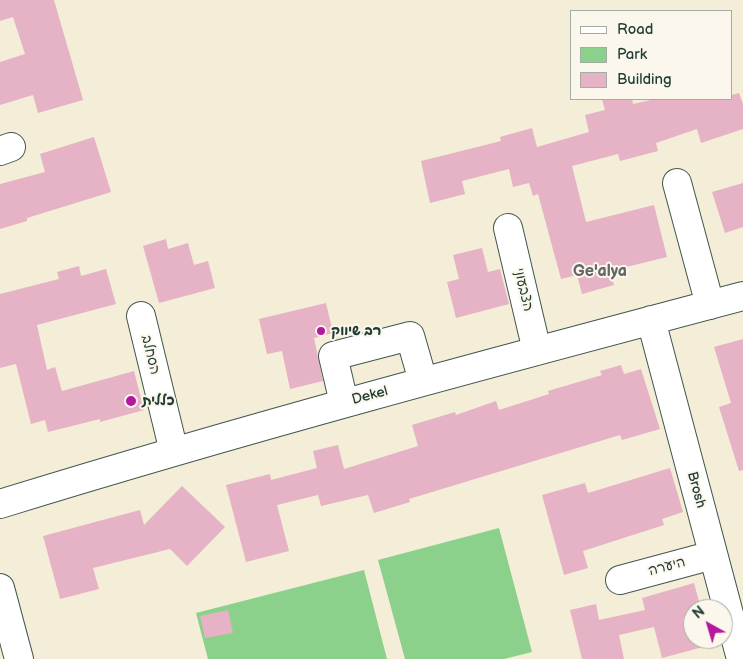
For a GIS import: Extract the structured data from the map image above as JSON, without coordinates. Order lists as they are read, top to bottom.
{
  "streets": {
    "street": [
      "הצבעוני",
      "הסחלב",
      "Dekel",
      "Brosh",
      "היערה"
    ]
  },
  "crossings": [
    ["הצבעוני", "Dekel"],
    ["הסחלב", "Dekel"],
    ["Dekel", "Brosh"],
    ["Brosh", "היערה"]
  ],
  "districts": ["Ge'alya"],
  "places": ["רב שיווק", "כללית"],
  "legend": ["Road", "Park", "Building"],
  "north": "top left"
}
